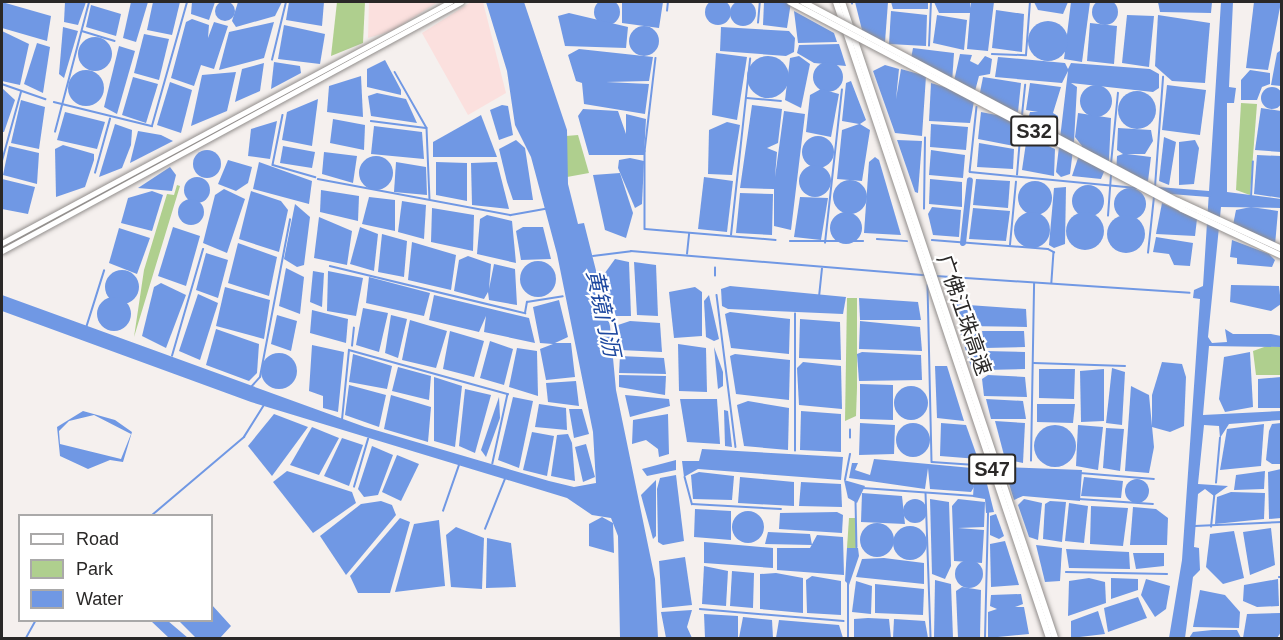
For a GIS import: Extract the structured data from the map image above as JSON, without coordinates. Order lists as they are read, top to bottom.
{
  "streets": {
    "highway": ["S32", "广佛江珠高速", "S47"]
  },
  "water": ["黄镜门沥"],
  "legend": ["Road", "Park", "Water"]
}
